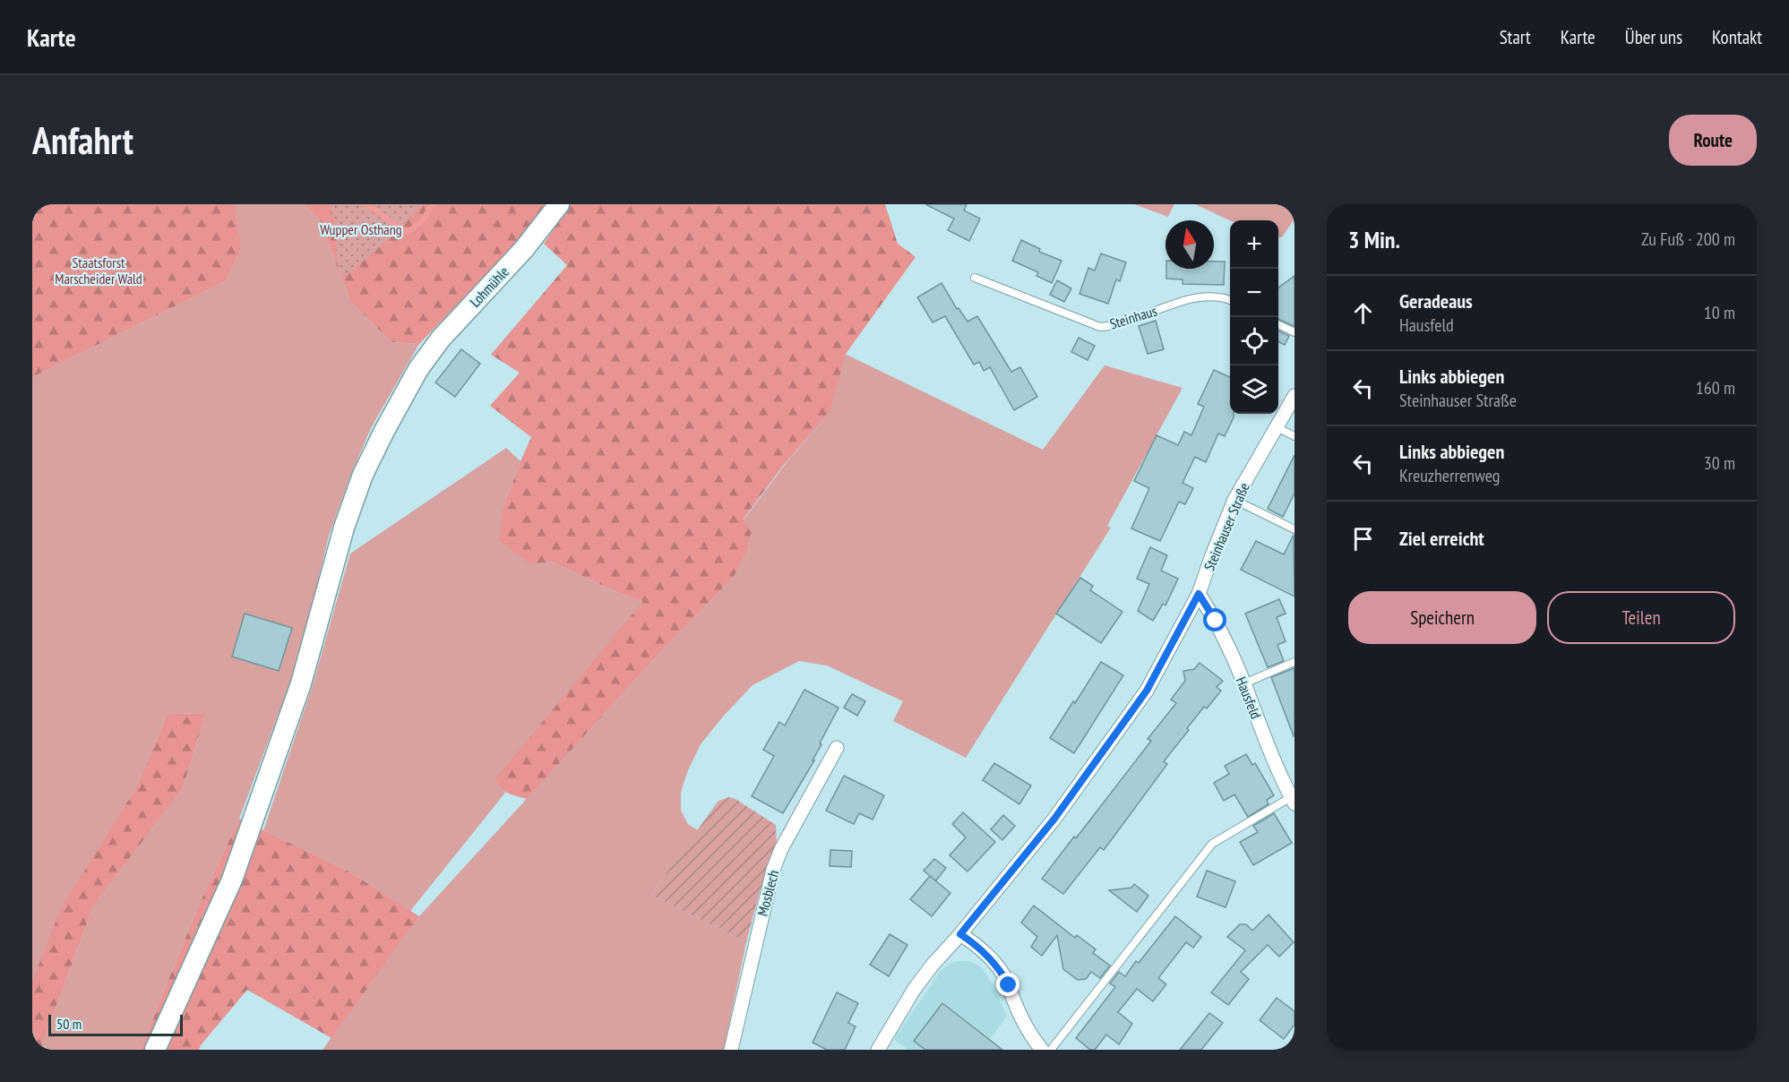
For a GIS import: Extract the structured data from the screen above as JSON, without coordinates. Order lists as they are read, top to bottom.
{
  "streets": {
    "main road": ["Lohmühle"],
    "street": ["Steinhauser Straße", "Hausfeld", "Mosblech"],
    "lane": ["Steinhaus"]
  },
  "crossings": [
    ["Steinhauser Straße", "Hausfeld"]
  ],
  "parks": ["Wupper Osthang", "Staatsforst Marscheider Wald"],
  "scale_bar": "50 m",
  "north": "top",
  "page": {
    "header": "Karte",
    "nav": [
      "Start",
      "Karte",
      "Über uns",
      "Kontakt"
    ],
    "buttons": [
      "Route",
      ["Speichern", "Teilen"]
    ],
    "title": "Anfahrt",
    "heading": ["3 Min.", "Zu Fuß · 200 m"],
    "map_buttons": ["+", "−"],
    "list": [
      ["Geradeaus", "Hausfeld", "10 m"],
      ["Links abbiegen", "Steinhauser Straße", "160 m"],
      ["Links abbiegen", "Kreuzherrenweg", "30 m"],
      "Ziel erreicht"
    ],
    "scale": "50 m"
  }
}
